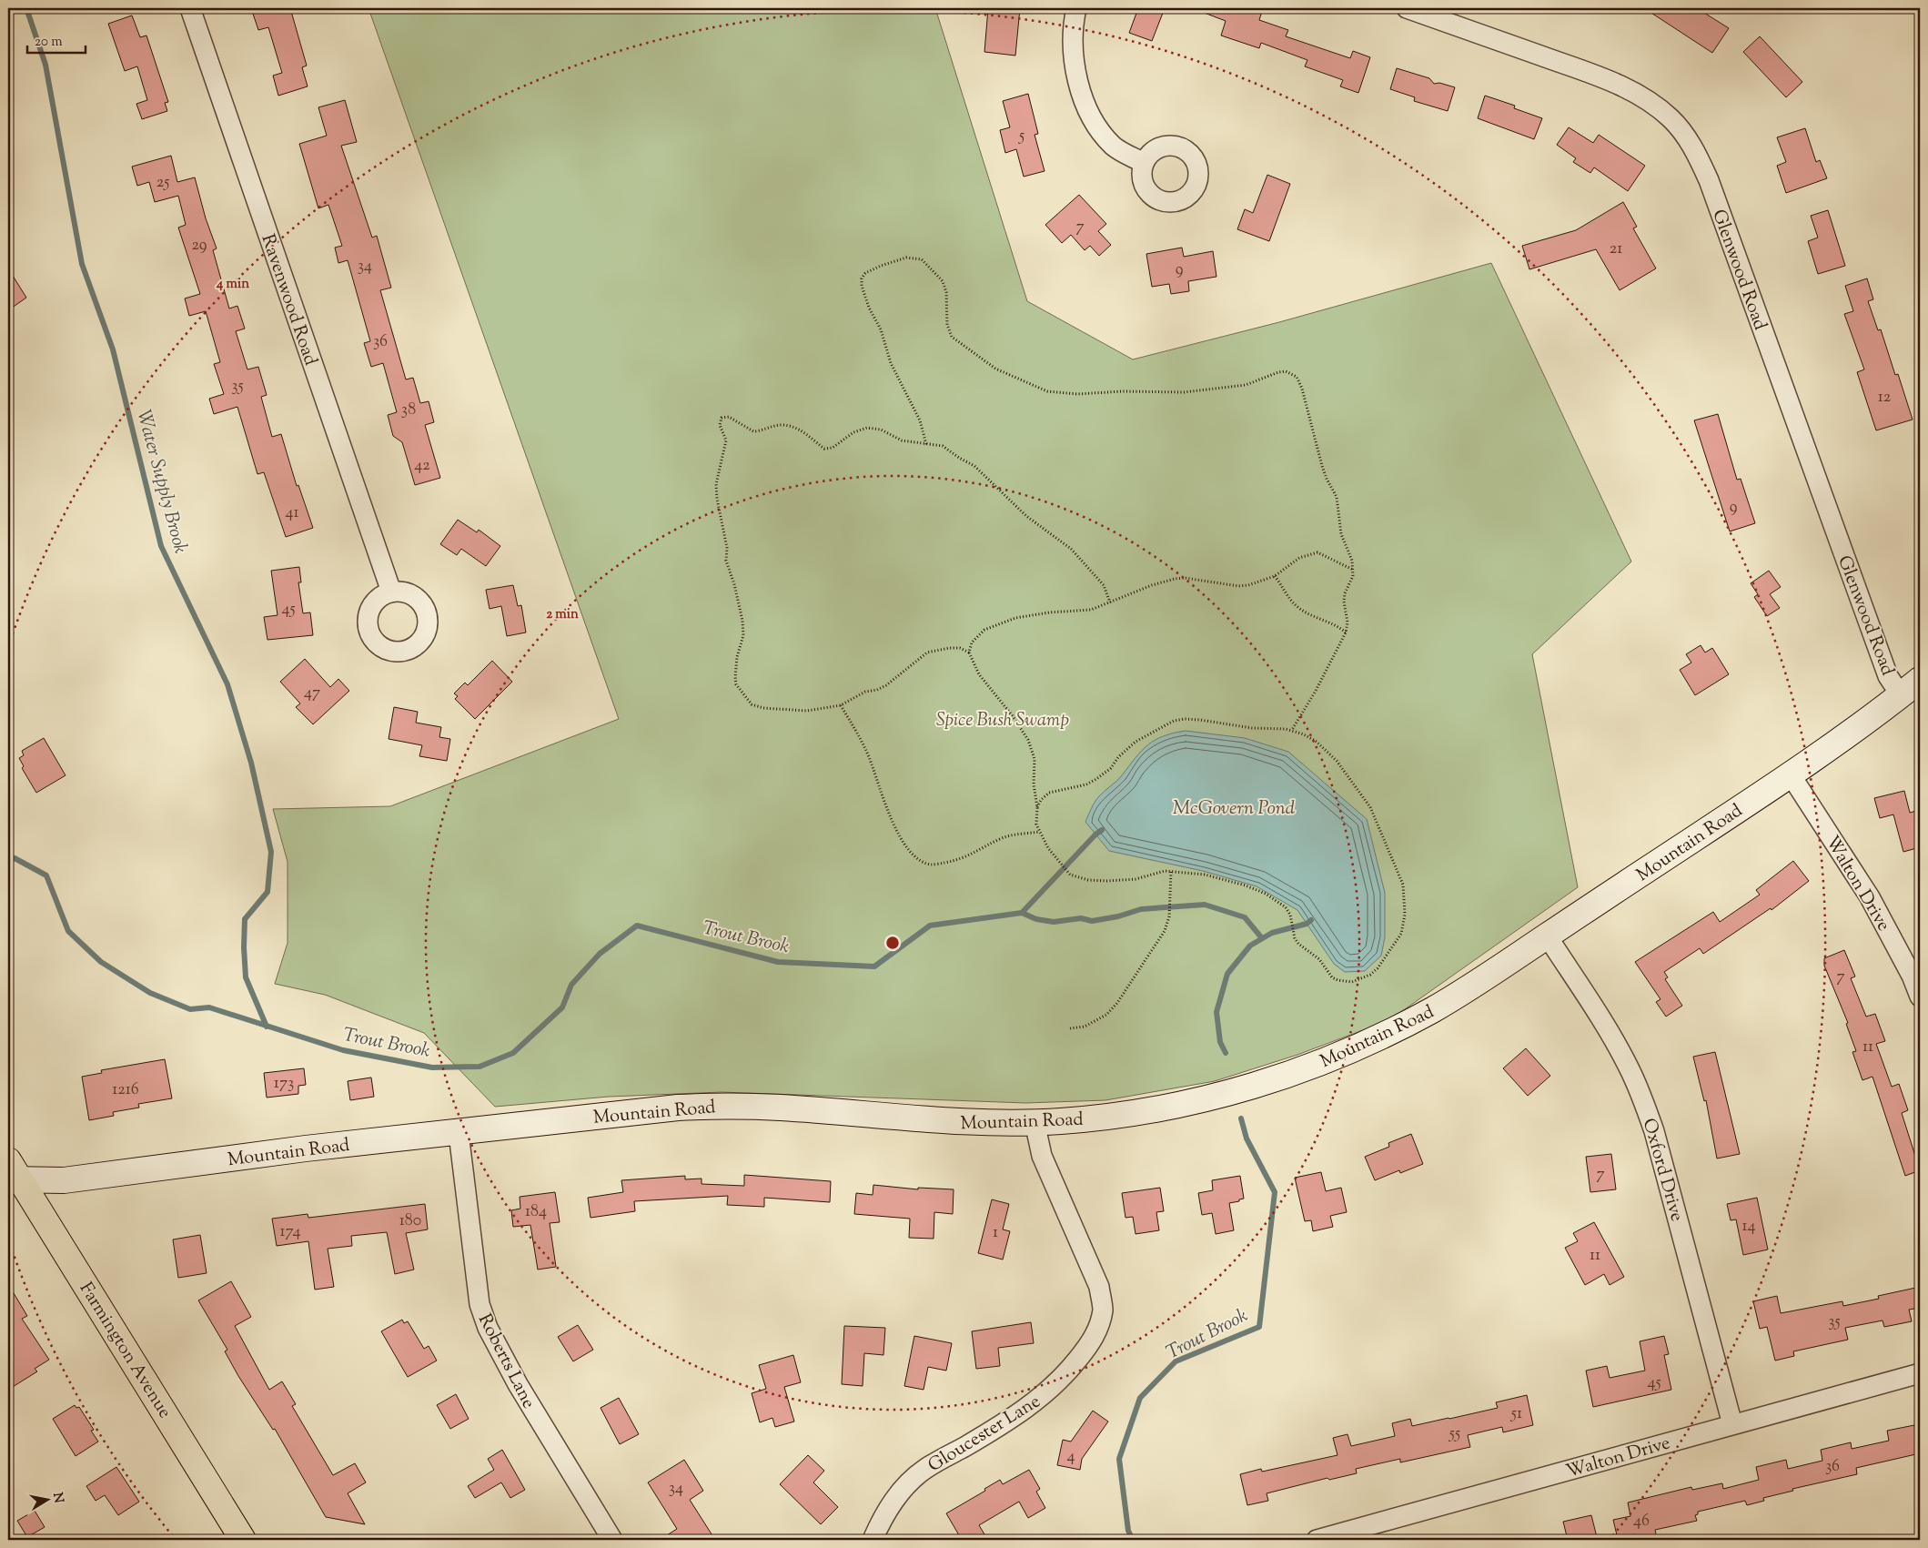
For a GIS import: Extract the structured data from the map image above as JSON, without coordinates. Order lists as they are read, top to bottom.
{
  "streets": {
    "main road": ["Mountain Road", "Farmington Avenue"],
    "street": [
      "Glenwood Road",
      "Ravenwood Road",
      "Walton Drive",
      "Oxford Drive",
      "Roberts Lane",
      "Gloucester Lane"
    ]
  },
  "crossings": [
    ["Glenwood Road", "Mountain Road"],
    ["Mountain Road", "Walton Drive"],
    ["Mountain Road", "Oxford Drive"],
    ["Mountain Road", "Farmington Avenue"],
    ["Mountain Road", "Roberts Lane"],
    ["Mountain Road", "Gloucester Lane"],
    ["Walton Drive", "Oxford Drive"]
  ],
  "water": ["Water Supply Brook", "McGovern Pond", "Trout Brook"],
  "parks": ["Spice Bush Swamp"],
  "house_numbers": [
    "5",
    "25",
    "7",
    "29",
    "21",
    "34",
    "9",
    "36",
    "35",
    "12",
    "38",
    "42",
    "9",
    "41",
    "45",
    "47",
    "7",
    "11",
    "173",
    "1216",
    "7",
    "184",
    "180",
    "14",
    "174",
    "1",
    "11",
    "35",
    "45",
    "51",
    "55",
    "4",
    "36",
    "34",
    "46"
  ],
  "scale_bar": "20 m",
  "north": "right",
  "rings": ["4 min", "2 min"]
}
